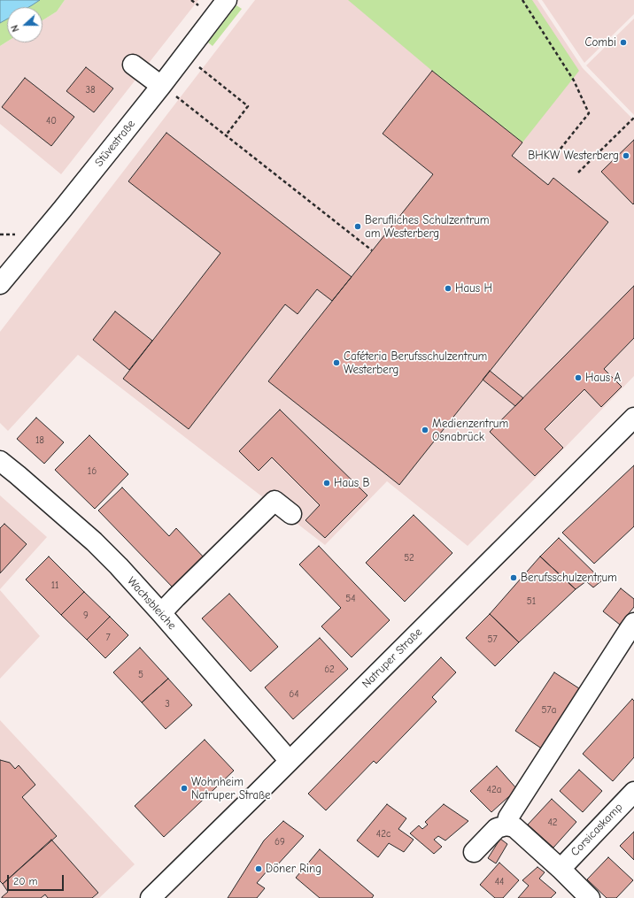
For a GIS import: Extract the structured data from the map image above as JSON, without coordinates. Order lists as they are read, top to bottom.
{
  "streets": {
    "street": [
      "Stüvestraße",
      "Wachsbleiche",
      "Natruper Straße",
      "Corsicaskamp"
    ]
  },
  "crossings": [
    ["Wachsbleiche", "Natruper Straße"]
  ],
  "places": [
    "Combi",
    "BHKW Westerberg",
    "Berufliches Schulzentrum am Westerberg",
    "Haus H",
    "Caféteria Berufsschulzentrum Westerberg",
    "Haus A",
    "Medienzentrum Osnabrück",
    "Haus B",
    "Berufsschulzentrum",
    "Wohnheim Natruper Straße",
    "Döner Ring"
  ],
  "house_numbers": [
    "38",
    "40",
    "18",
    "16",
    "52",
    "11",
    "54",
    "51",
    "9",
    "7",
    "57",
    "62",
    "5",
    "64",
    "3",
    "57a",
    "42a",
    "42",
    "42c",
    "69",
    "44"
  ],
  "scale_bar": "20 m",
  "north": "left"
}
